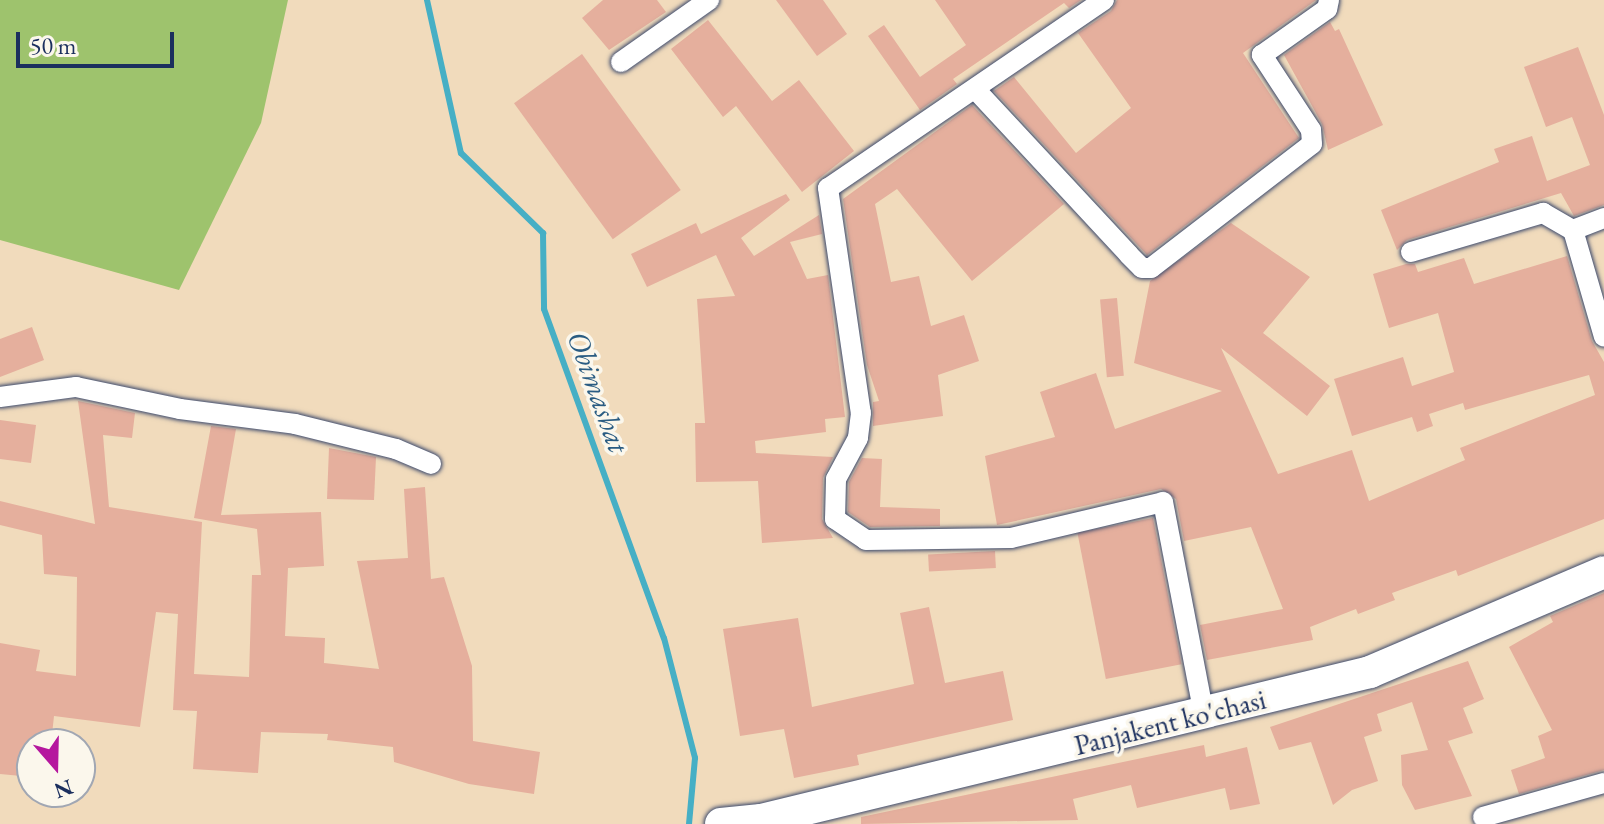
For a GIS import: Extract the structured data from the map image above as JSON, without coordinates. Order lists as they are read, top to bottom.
{
  "streets": {
    "main road": ["Panjakent ko'chasi"]
  },
  "water": ["Obimashat"],
  "scale_bar": "50 m",
  "north": "bottom"
}
